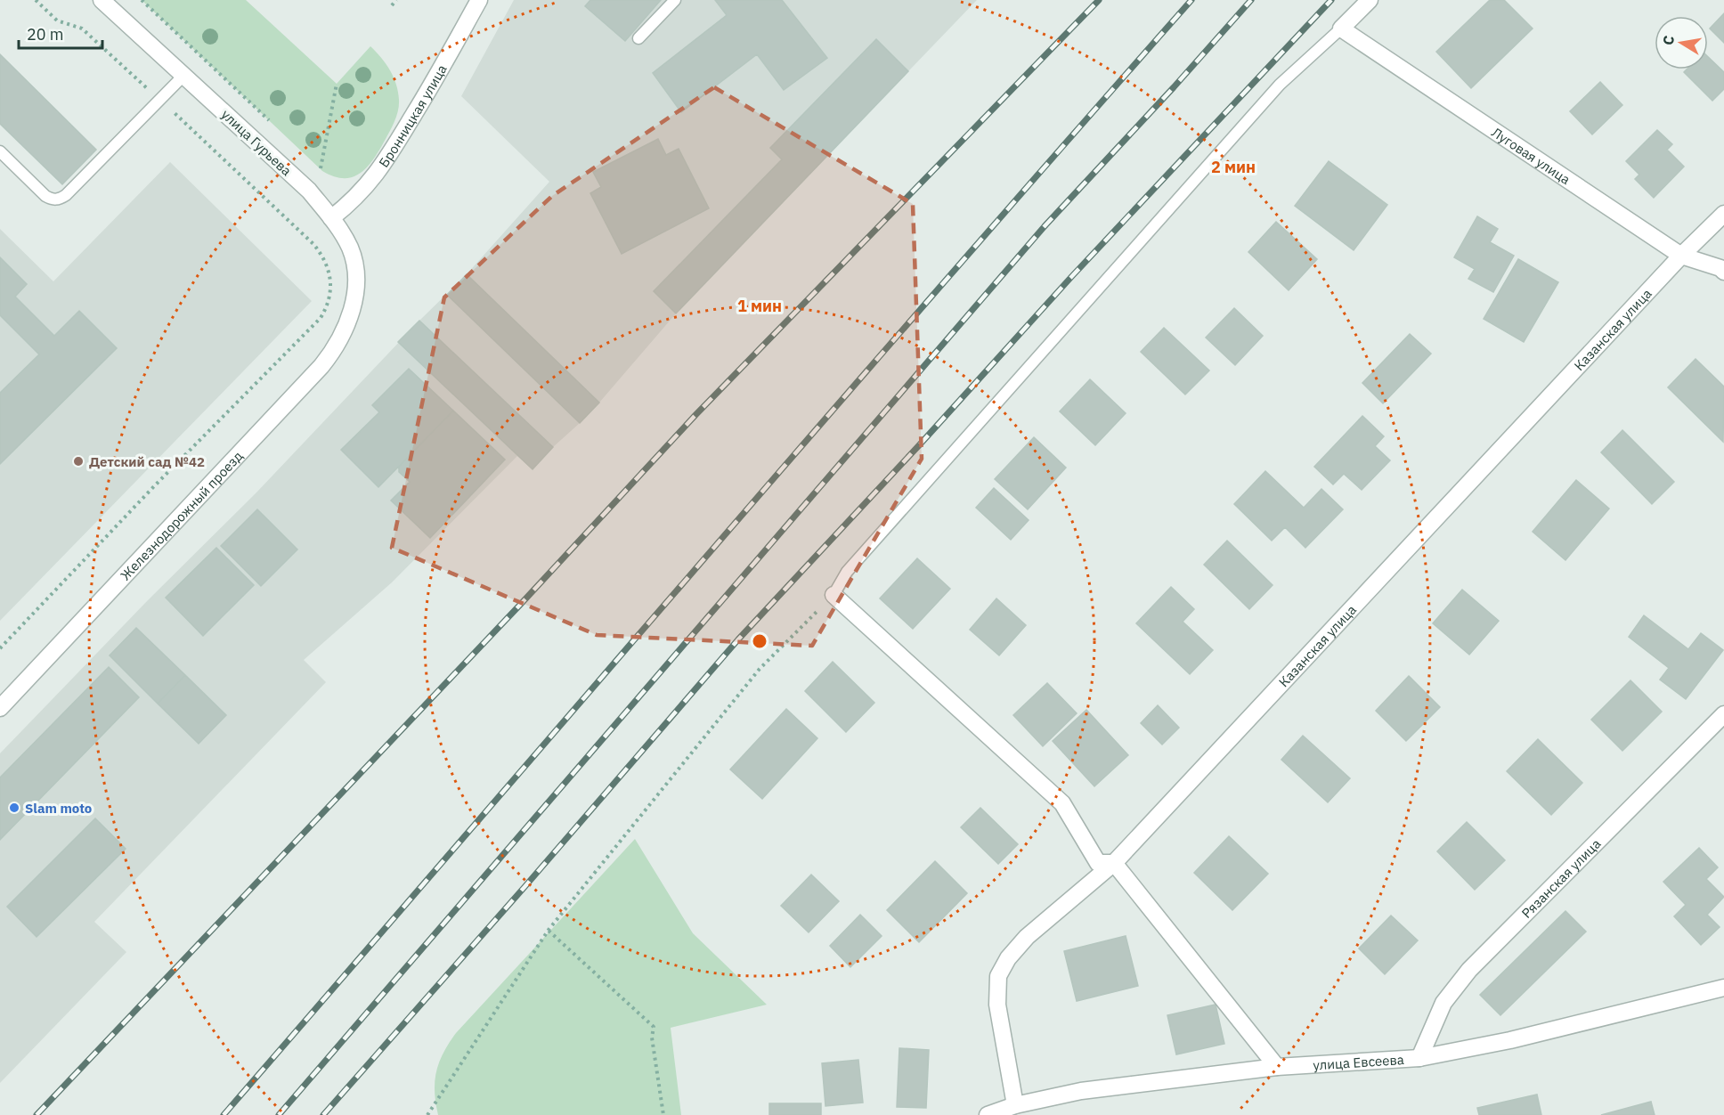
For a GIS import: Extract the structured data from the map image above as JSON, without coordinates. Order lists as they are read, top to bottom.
{
  "streets": {
    "street": [
      "Бронницкая улица",
      "улица Гурьева",
      "Луговая улица",
      "Казанская улица",
      "Железнодорожный проезд",
      "Рязанская улица",
      "улица Евсеева"
    ]
  },
  "crossings": [
    ["Бронницкая улица", "улица Гурьева"],
    ["улица Гурьева", "Железнодорожный проезд"],
    ["Луговая улица", "Казанская улица"],
    ["Казанская улица", "улица Евсеева"],
    ["Рязанская улица", "улица Евсеева"]
  ],
  "places": ["Детский сад №42", "Slam moto"],
  "scale_bar": "20 m",
  "north": "left",
  "rings": ["2 мин", "1 мин"]
}
